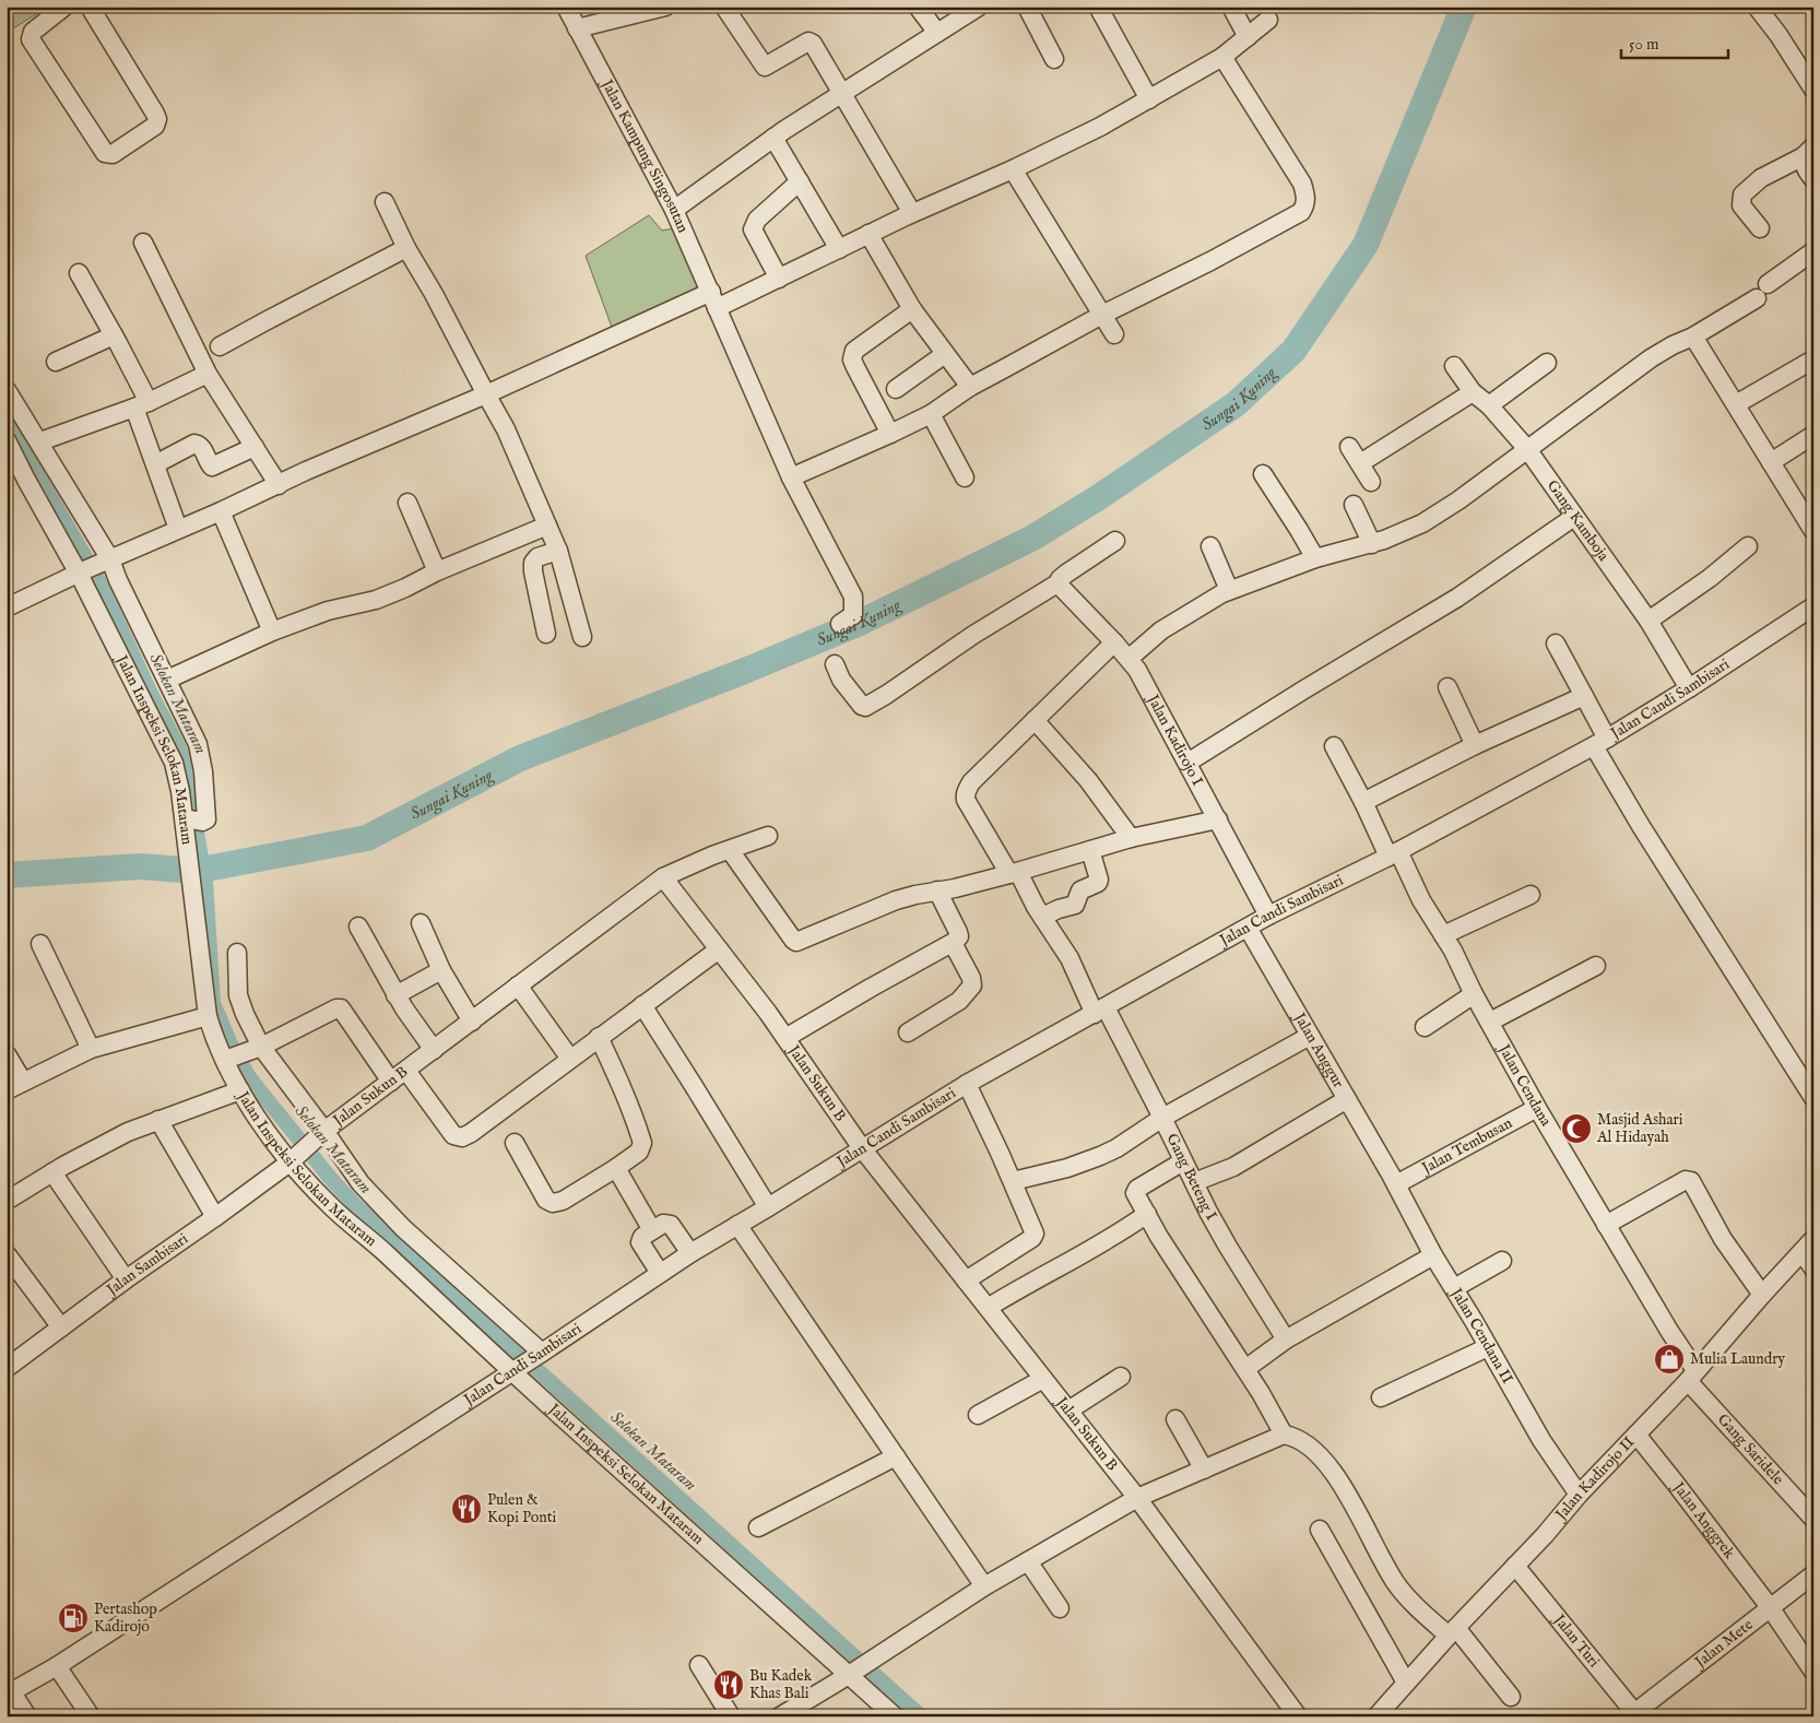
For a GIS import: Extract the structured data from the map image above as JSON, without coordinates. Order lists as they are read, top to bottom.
{
  "streets": {
    "street": [
      "Jalan Kampung Singosutan",
      "Gang Kamboja",
      "Jalan Candi Sambisari",
      "Jalan Kadirojo I",
      "Jalan Inspeksi Selokan Mataram",
      "Jalan Anggur",
      "Jalan Sukun B",
      "Jalan Cendana",
      "Jalan Tembusan",
      "Gang Beteng I",
      "Jalan Sambisari",
      "Jalan Cendana II",
      "Gang Saridele",
      "Jalan Kadirojo II",
      "Jalan Anggrek",
      "Jalan Turi",
      "Jalan Mete"
    ]
  },
  "crossings": [
    ["Gang Kamboja", "Jalan Candi Sambisari"],
    ["Jalan Candi Sambisari", "Jalan Kadirojo I"],
    ["Jalan Candi Sambisari", "Jalan Inspeksi Selokan Mataram"],
    ["Jalan Candi Sambisari", "Jalan Anggur"],
    ["Jalan Candi Sambisari", "Jalan Sukun B"],
    ["Jalan Candi Sambisari", "Jalan Cendana"],
    ["Jalan Candi Sambisari", "Gang Beteng I"],
    ["Jalan Inspeksi Selokan Mataram", "Jalan Sukun B"],
    ["Jalan Inspeksi Selokan Mataram", "Jalan Sambisari"],
    ["Jalan Anggur", "Jalan Tembusan"],
    ["Jalan Anggur", "Jalan Cendana II"],
    ["Jalan Sukun B", "Jalan Sambisari"],
    ["Jalan Cendana", "Jalan Tembusan"],
    ["Jalan Cendana", "Gang Saridele"],
    ["Jalan Cendana", "Jalan Kadirojo II"],
    ["Jalan Tembusan", "Jalan Cendana II"],
    ["Jalan Cendana II", "Jalan Kadirojo II"],
    ["Gang Saridele", "Jalan Kadirojo II"],
    ["Jalan Kadirojo II", "Jalan Anggrek"],
    ["Jalan Kadirojo II", "Jalan Turi"],
    ["Jalan Anggrek", "Jalan Mete"],
    ["Jalan Turi", "Jalan Mete"]
  ],
  "water": ["Sungai Kuning", "Selokan Mataram"],
  "places": {
    "mosque": ["Masjid Ashari Al Hidayah"],
    "shop": ["Mulia Laundry"],
    "restaurant": ["Pulen & Kopi Ponti", "Bu Kadek Khas Bali"],
    "fuel station": ["Pertashop Kadirojo"]
  },
  "scale_bar": "50 m"
}
